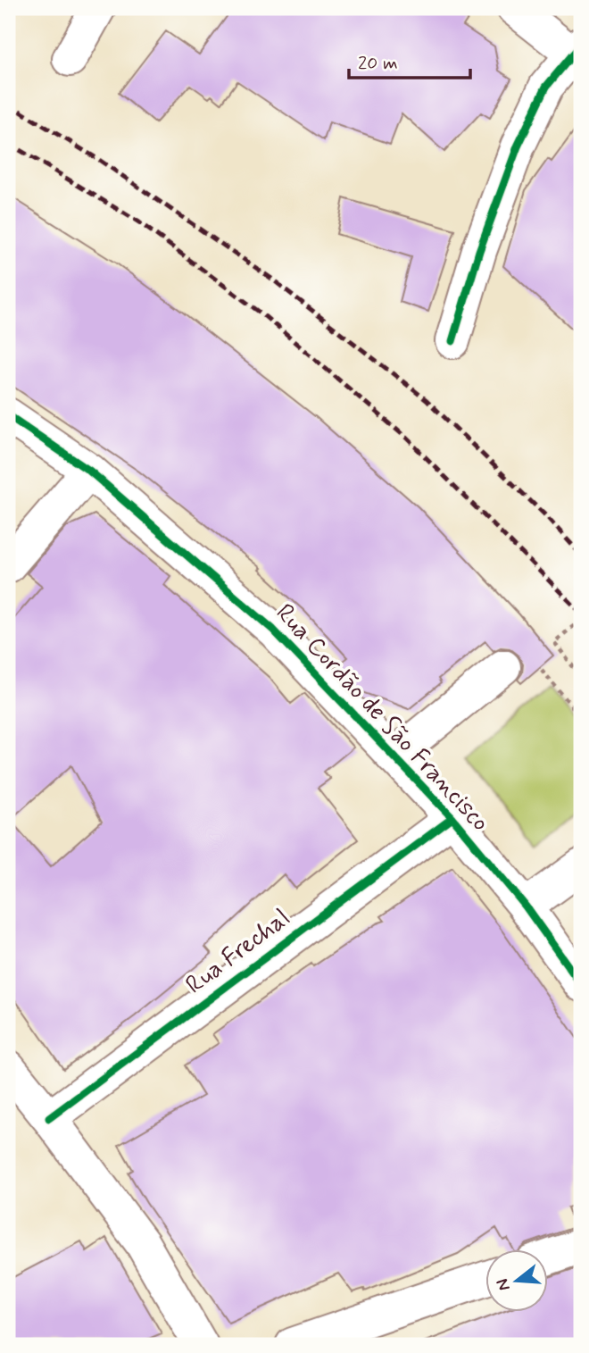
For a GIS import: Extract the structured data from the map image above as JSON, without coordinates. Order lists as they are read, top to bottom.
{
  "streets": {
    "street": ["Rua Cordão de São Francisco", "Rua Frechal"]
  },
  "crossings": [
    ["Rua Cordão de São Francisco", "Rua Frechal"]
  ],
  "scale_bar": "20 m",
  "north": "left"
}
